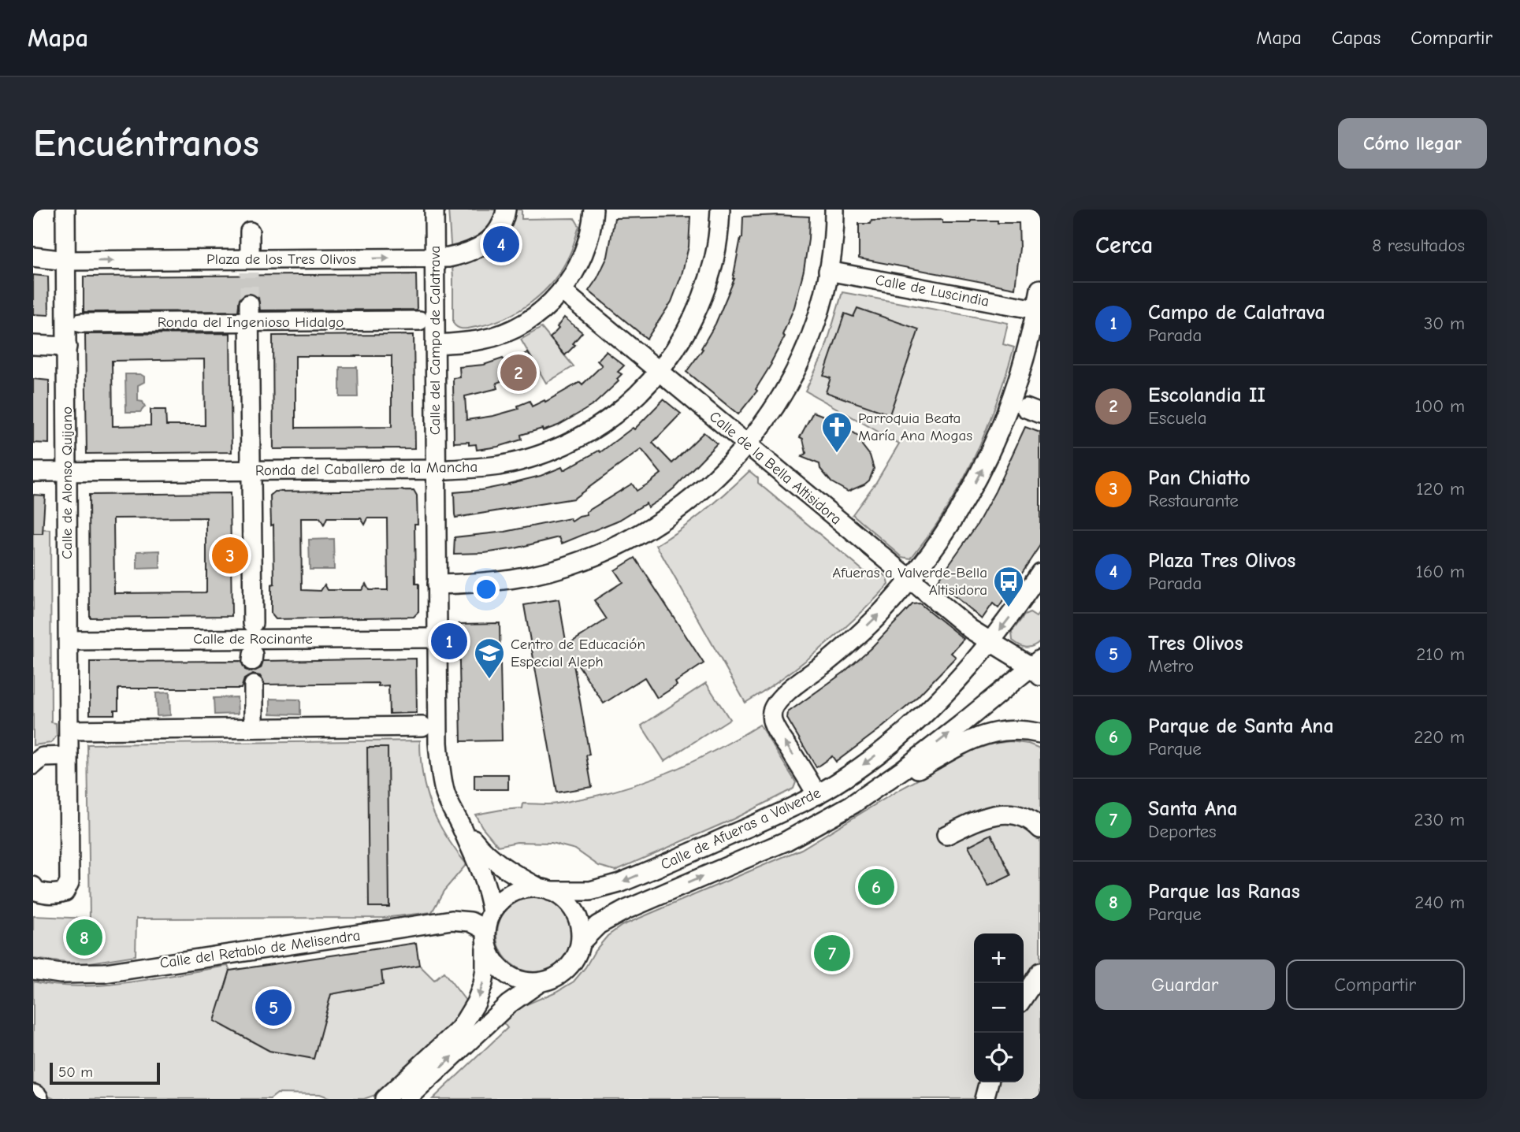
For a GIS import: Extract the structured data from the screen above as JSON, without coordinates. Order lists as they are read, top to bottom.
{
  "streets": {
    "street": [
      "Plaza de los Tres Olivos",
      "Calle de Luscindia",
      "Ronda del Ingenioso Hidalgo",
      "Calle del Campo de Calatrava",
      "Calle de la Bella Altisidora",
      "Ronda del Caballero de la Mancha",
      "Calle de Alonso Quijano",
      "Calle de Rocinante",
      "Calle de Afueras a Valverde",
      "Calle del Retablo de Melisendra"
    ]
  },
  "crossings": [
    ["Plaza de los Tres Olivos", "Calle del Campo de Calatrava"],
    ["Plaza de los Tres Olivos", "Calle de Alonso Quijano"],
    ["Calle del Campo de Calatrava", "Ronda del Caballero de la Mancha"],
    ["Calle del Campo de Calatrava", "Calle de Rocinante"],
    ["Calle del Campo de Calatrava", "Calle de Afueras a Valverde"],
    ["Calle del Campo de Calatrava", "Calle del Retablo de Melisendra"],
    ["Calle de la Bella Altisidora", "Ronda del Caballero de la Mancha"],
    ["Calle de la Bella Altisidora", "Calle de Afueras a Valverde"],
    ["Ronda del Caballero de la Mancha", "Calle de Alonso Quijano"],
    ["Calle de Alonso Quijano", "Calle de Rocinante"],
    ["Calle de Afueras a Valverde", "Calle del Retablo de Melisendra"]
  ],
  "one_way": ["Plaza de los Tres Olivos"],
  "places": {
    "church": ["Parroquia Beata María Ana Mogas"],
    "bus stop": ["Afueras a Valverde-Bella Altisidora"],
    "school or university": ["Centro de Educación Especial Aleph"]
  },
  "scale_bar": "50 m",
  "page": {
    "header": "Mapa",
    "nav": ["Mapa", "Capas", "Compartir"],
    "buttons": [
      "Cómo llegar",
      ["Guardar", "Compartir"]
    ],
    "title": "Encuéntranos",
    "heading": ["Cerca", "8 resultados"],
    "pins": [
      "4",
      "2",
      "3",
      "1",
      "6",
      "8",
      "7",
      "5"
    ],
    "list": [
      {
        "mark": "1",
        "name": "Campo de Calatrava",
        "note": "Parada",
        "value": "30 m"
      },
      {
        "mark": "2",
        "name": "Escolandia II",
        "note": "Escuela",
        "value": "100 m"
      },
      {
        "mark": "3",
        "name": "Pan Chiatto",
        "note": "Restaurante",
        "value": "120 m"
      },
      {
        "mark": "4",
        "name": "Plaza Tres Olivos",
        "note": "Parada",
        "value": "160 m"
      },
      {
        "mark": "5",
        "name": "Tres Olivos",
        "note": "Metro",
        "value": "210 m"
      },
      {
        "mark": "6",
        "name": "Parque de Santa Ana",
        "note": "Parque",
        "value": "220 m"
      },
      {
        "mark": "7",
        "name": "Santa Ana",
        "note": "Deportes",
        "value": "230 m"
      },
      {
        "mark": "8",
        "name": "Parque las Ranas",
        "note": "Parque",
        "value": "240 m"
      }
    ],
    "map_buttons": ["+", "−"],
    "scale": "50 m"
  }
}
